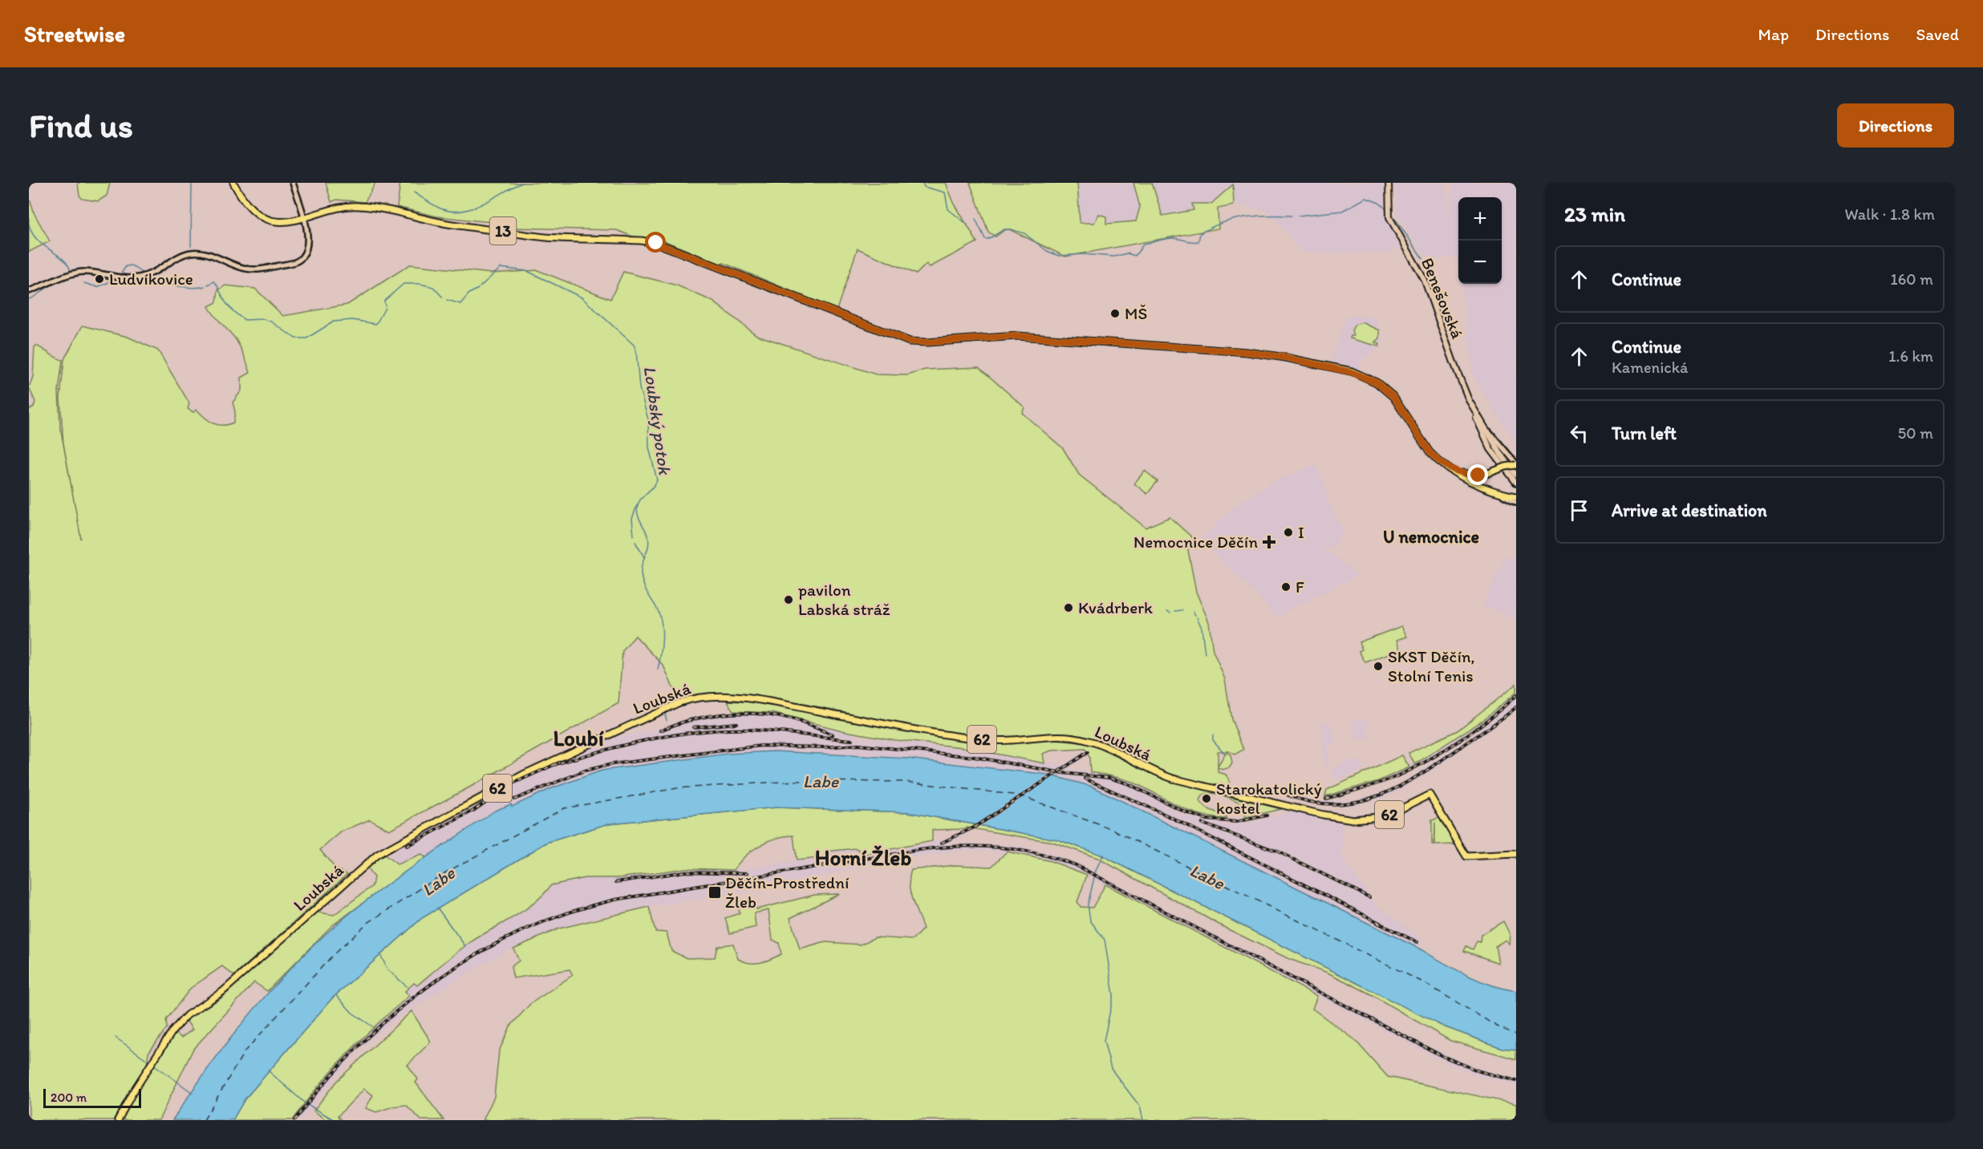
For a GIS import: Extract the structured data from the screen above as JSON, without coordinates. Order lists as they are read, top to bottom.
{
  "streets": {
    "main road": [
      "13",
      "Benešovská",
      "Loubská",
      "62"
    ]
  },
  "crossings": [
    ["13", "Benešovská"]
  ],
  "districts": ["U nemocnice", "Loubí", "Horní Žleb"],
  "water": ["Loubský potok", "Labe"],
  "places": {
    "other": [
      "Ludvíkovice",
      "MŠ",
      "I",
      "F",
      "pavilon Labská stráž",
      "Kvádrberk",
      "SKST Děčín, Stolní Tenis",
      "Starokatolický kostel"
    ],
    "health": ["Nemocnice Děčín"],
    "transit": ["Děčín-Prostřední Žleb"]
  },
  "scale_bar": "200 m",
  "page": {
    "header": "Streetwise",
    "nav": ["Map", "Directions", "Saved"],
    "buttons": "Directions",
    "title": "Find us",
    "heading": ["23 min", "Walk · 1.8 km"],
    "map_buttons": ["+", "−"],
    "list": [
      ["Continue", "160 m"],
      ["Continue", "Kamenická", "1.6 km"],
      ["Turn left", "50 m"],
      "Arrive at destination"
    ],
    "scale": "200 m"
  }
}
